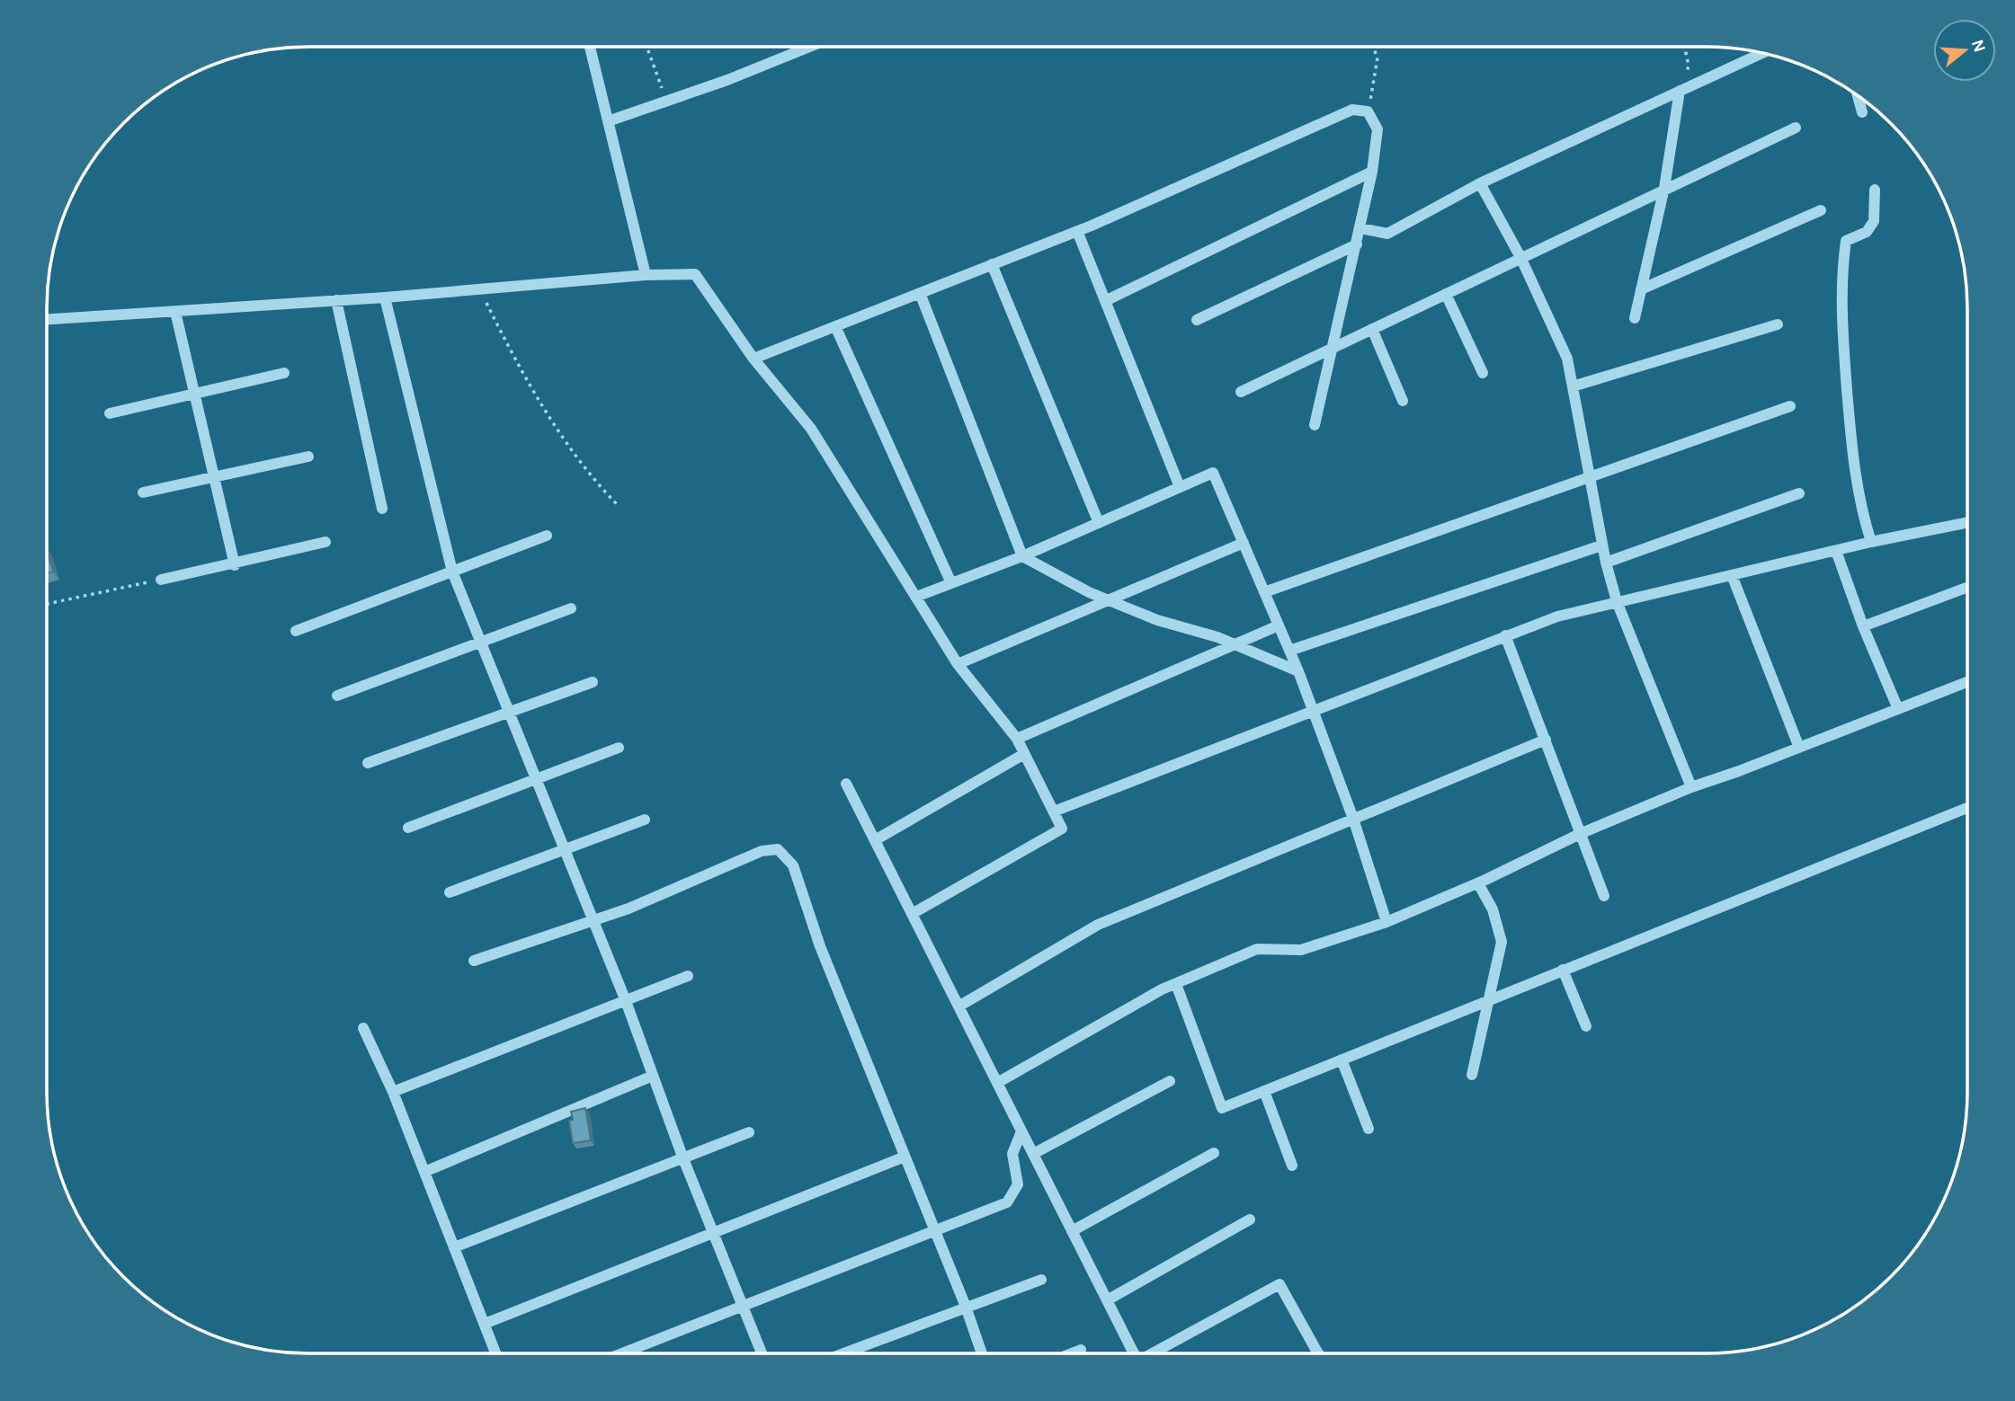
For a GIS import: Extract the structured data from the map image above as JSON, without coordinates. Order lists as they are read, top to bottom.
{
  "north": "right"
}
